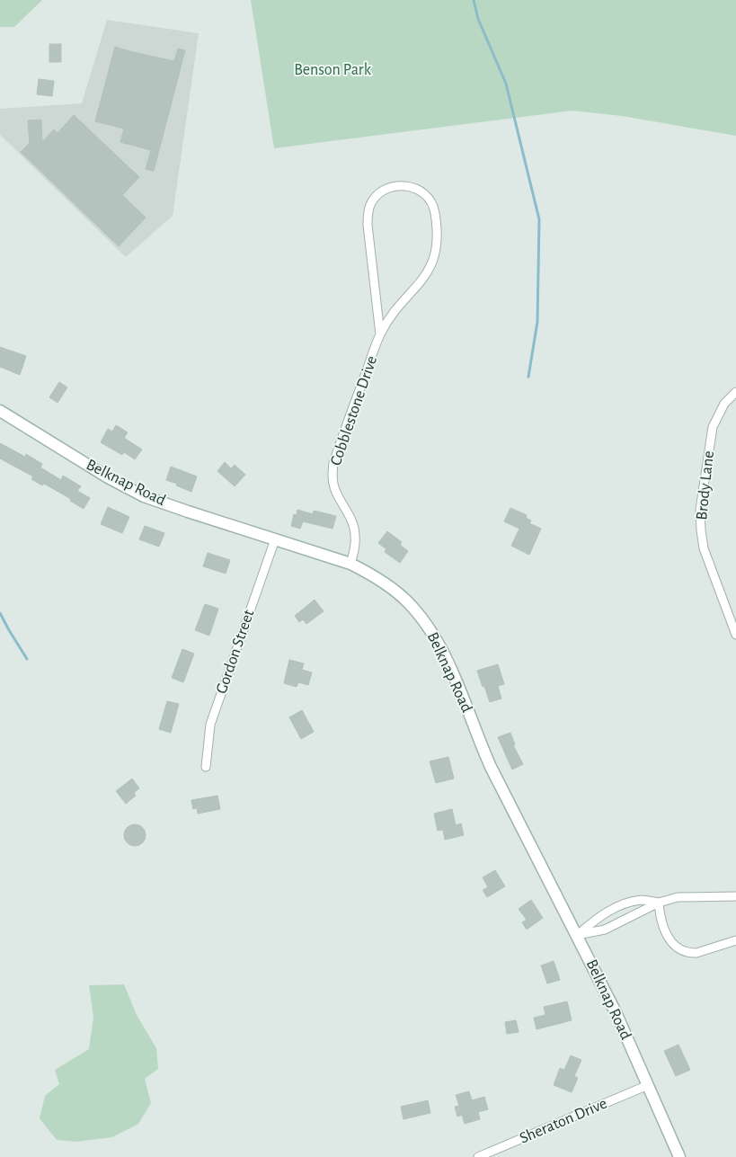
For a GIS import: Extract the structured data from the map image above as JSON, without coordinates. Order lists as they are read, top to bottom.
{
  "streets": {
    "street": [
      "Cobblestone Drive",
      "Belknap Road",
      "Brody Lane",
      "Gordon Street",
      "Sheraton Drive"
    ]
  },
  "crossings": [
    ["Cobblestone Drive", "Belknap Road"],
    ["Belknap Road", "Gordon Street"],
    ["Belknap Road", "Sheraton Drive"]
  ],
  "parks": ["Benson Park"]
}
